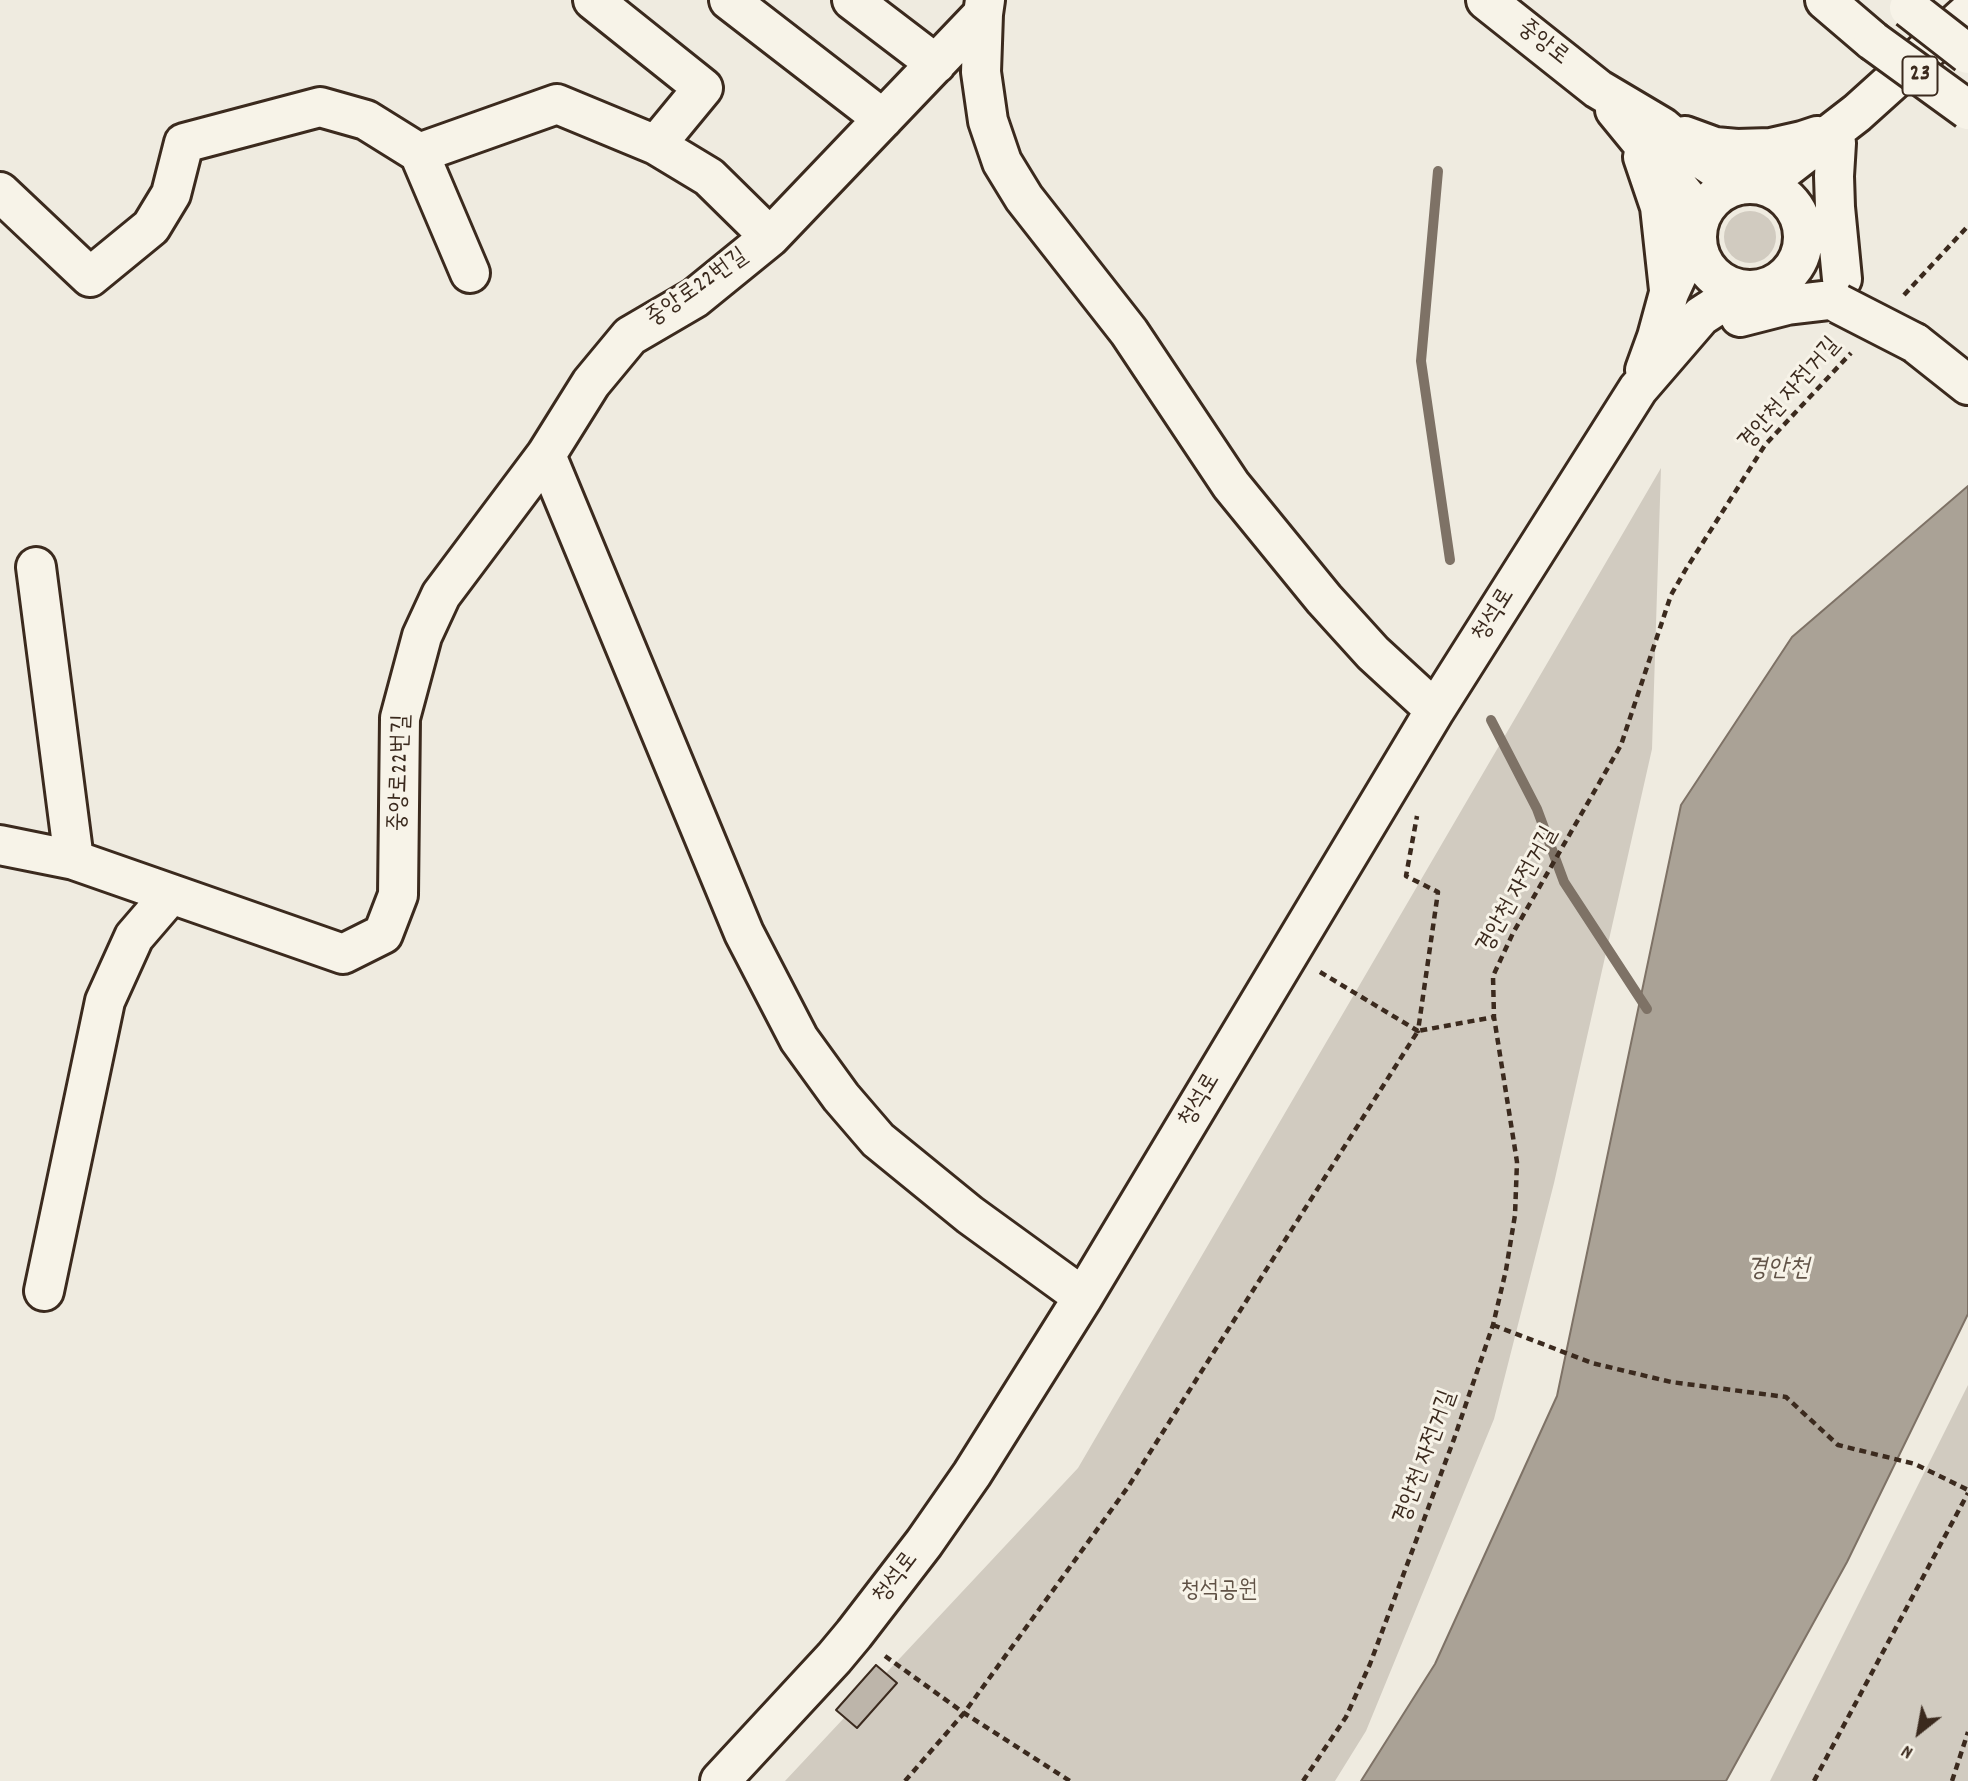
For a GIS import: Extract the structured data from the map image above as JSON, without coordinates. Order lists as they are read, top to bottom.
{
  "streets": {
    "street": [
      "중앙로",
      "23",
      "중앙로22번길",
      "청석로"
    ],
    "path": ["경안천 자전거길"]
  },
  "water": ["경안천"],
  "parks": ["청석공원"],
  "north": "bottom left"
}
